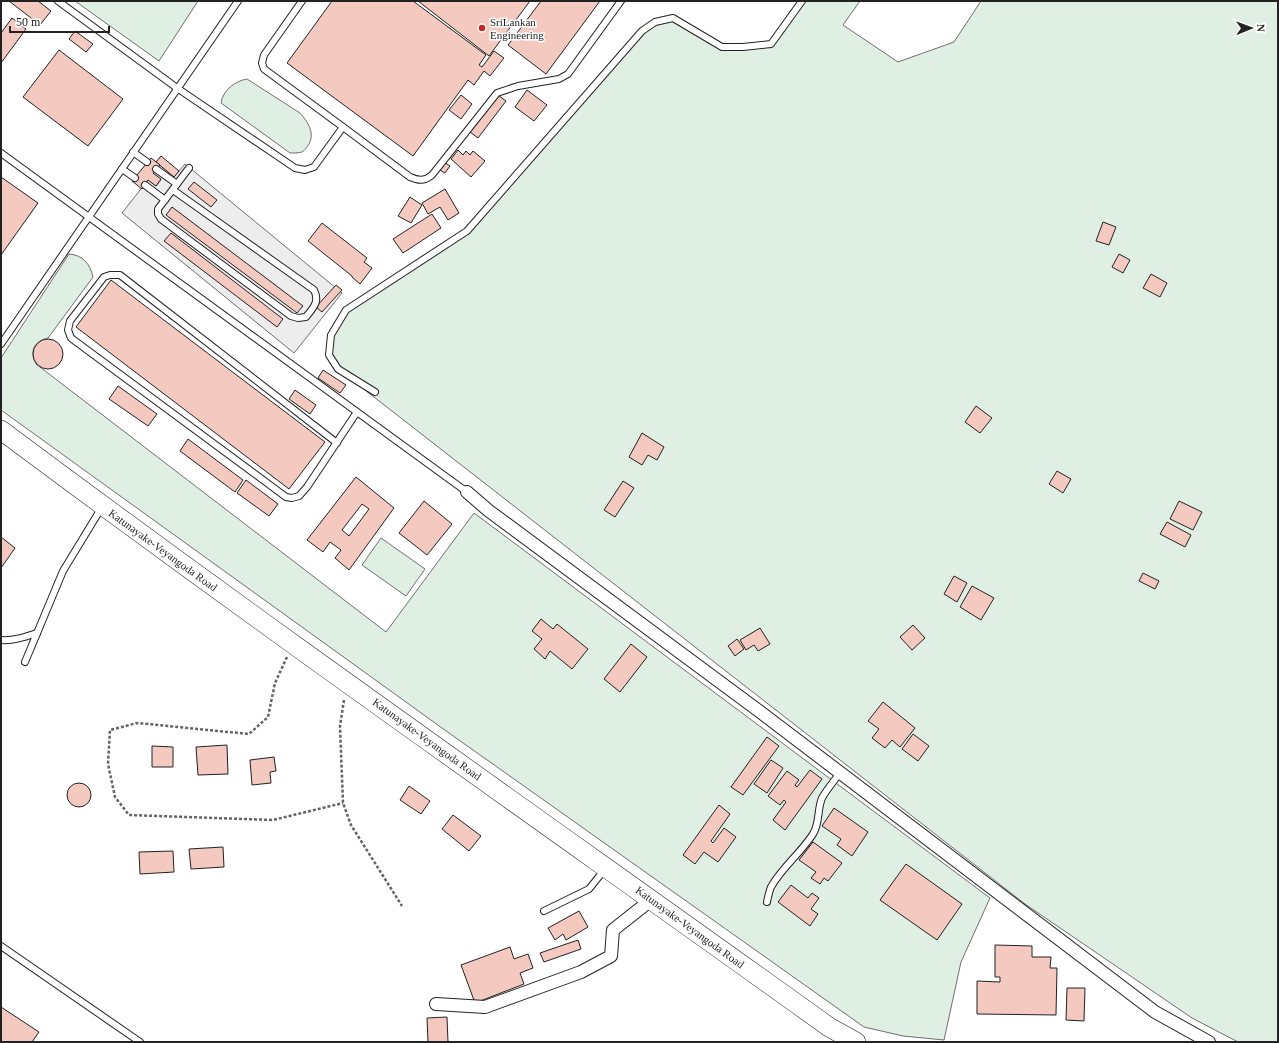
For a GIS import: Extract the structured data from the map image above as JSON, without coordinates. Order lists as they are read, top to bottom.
{
  "streets": {
    "main road": ["Katunayake-Veyangoda Road"]
  },
  "places": ["SriLankan Engineering"],
  "scale_bar": "50 m",
  "north": "right"
}
